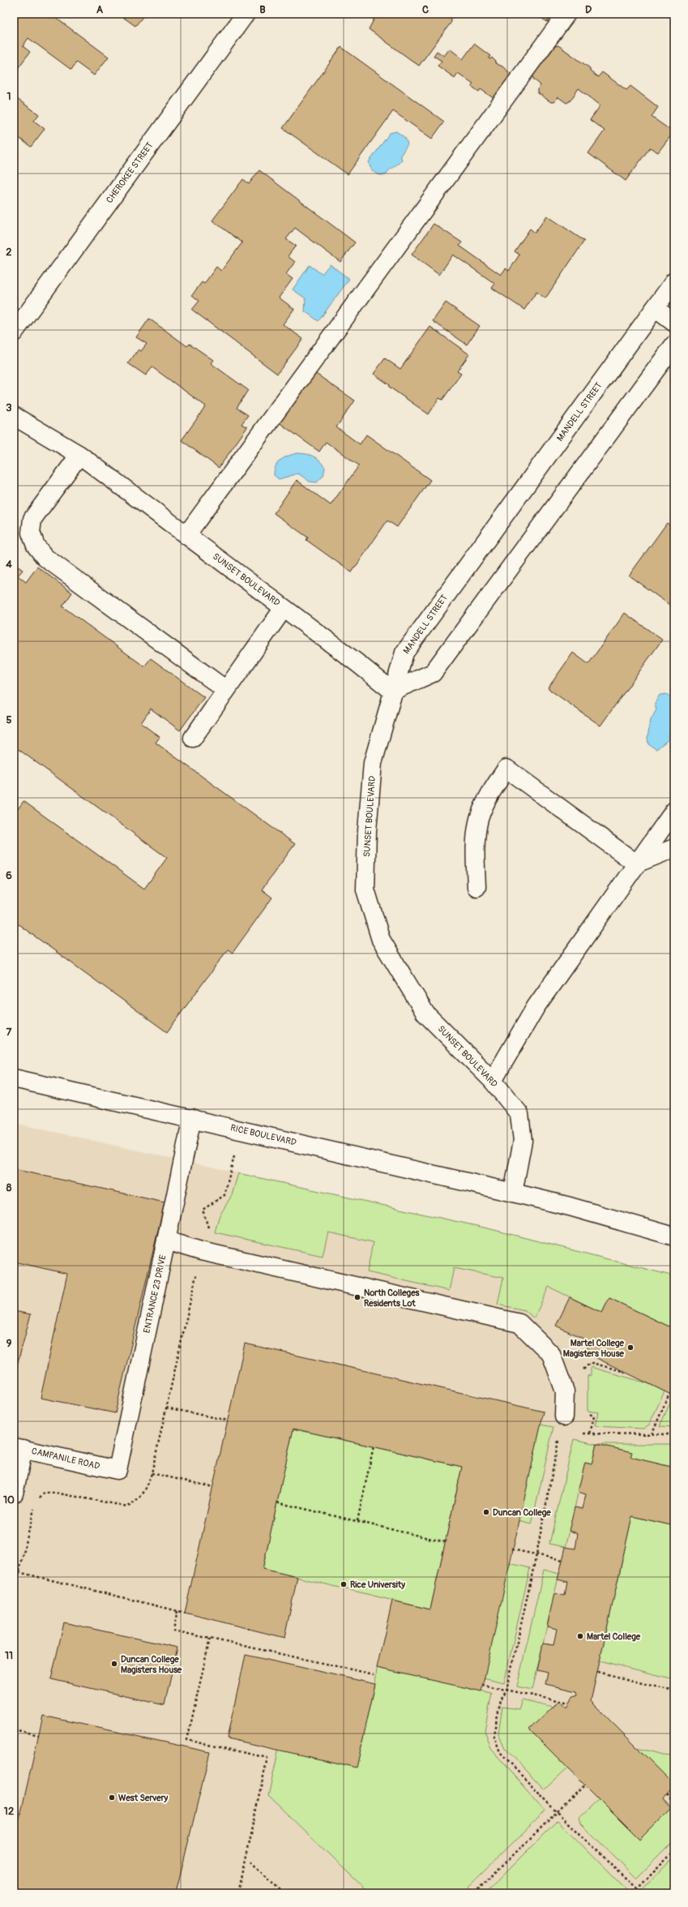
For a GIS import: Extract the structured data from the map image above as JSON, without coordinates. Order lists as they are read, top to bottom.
{
  "streets": {
    "street": [
      "CHEROKEE STREET",
      "MANDELL STREET",
      "SUNSET BOULEVARD",
      "RICE BOULEVARD",
      "ENTRANCE 23 DRIVE",
      "CAMPANILE ROAD"
    ]
  },
  "crossings": [
    ["MANDELL STREET", "SUNSET BOULEVARD"],
    ["SUNSET BOULEVARD", "RICE BOULEVARD"],
    ["RICE BOULEVARD", "ENTRANCE 23 DRIVE"],
    ["ENTRANCE 23 DRIVE", "CAMPANILE ROAD"]
  ],
  "places": [
    "North Colleges Residents Lot",
    "Martel College Magisters House",
    "Duncan College",
    "Rice University",
    "Martel College",
    "Duncan College Magisters House",
    "West Servery"
  ],
  "grid": {
    "columns": [
      "A",
      "B",
      "C",
      "D"
    ],
    "rows": [
      "1",
      "2",
      "3",
      "4",
      "5",
      "6",
      "7",
      "8",
      "9",
      "10",
      "11",
      "12"
    ]
  }
}
